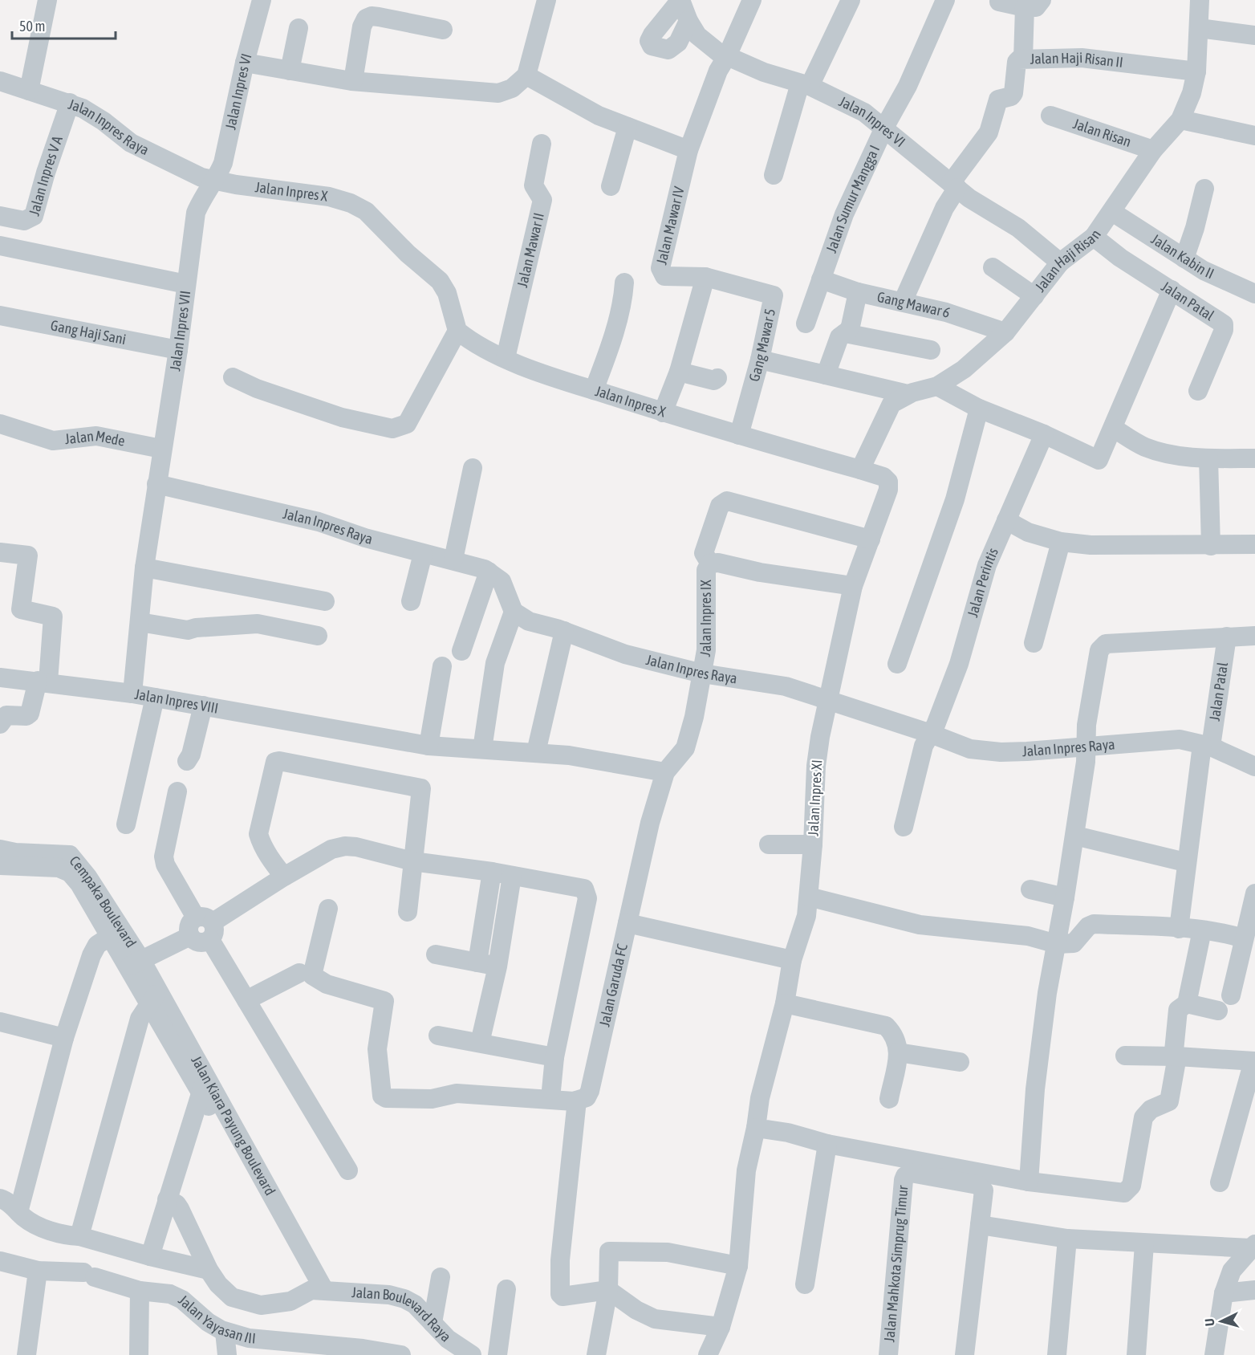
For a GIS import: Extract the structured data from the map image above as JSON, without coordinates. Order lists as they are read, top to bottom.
{
  "streets": {
    "street": [
      "Jalan Haji Risan II",
      "Jalan Inpres VI",
      "Jalan Inpres Raya",
      "Jalan Risan",
      "Jalan Inpres V A",
      "Jalan Inpres X",
      "Jalan Sumur Mangga I",
      "Jalan Mawar IV",
      "Jalan Mawar II",
      "Jalan Kabin II",
      "Jalan Haji Risan",
      "Jalan Patal",
      "Gang Mawar 6",
      "Jalan Inpres VII",
      "Gang Haji Sani",
      "Gang Mawar 5",
      "Jalan Mede",
      "Jalan Perintis",
      "Jalan Inpres IX",
      "Jalan Inpres VIII",
      "Jalan Inpres XI",
      "Cempaka Boulevard",
      "Jalan Garuda FC",
      "Jalan Kiara Payung Boulevard",
      "Jalan Mahkota Simprug Timur",
      "Jalan Boulevard Raya",
      "Jalan Yayasan III"
    ]
  },
  "crossings": [
    ["Jalan Haji Risan II", "Jalan Inpres VI"],
    ["Jalan Haji Risan II", "Jalan Haji Risan"],
    ["Jalan Inpres VI", "Jalan Inpres Raya"],
    ["Jalan Inpres VI", "Jalan Inpres X"],
    ["Jalan Inpres VI", "Jalan Sumur Mangga I"],
    ["Jalan Inpres VI", "Jalan Mawar IV"],
    ["Jalan Inpres VI", "Jalan Haji Risan"],
    ["Jalan Inpres VI", "Jalan Inpres VII"],
    ["Jalan Inpres Raya", "Jalan Inpres V A"],
    ["Jalan Inpres Raya", "Jalan Inpres X"],
    ["Jalan Inpres Raya", "Jalan Patal"],
    ["Jalan Inpres Raya", "Jalan Inpres VII"],
    ["Jalan Inpres Raya", "Jalan Perintis"],
    ["Jalan Inpres Raya", "Jalan Inpres IX"],
    ["Jalan Inpres Raya", "Jalan Inpres VIII"],
    ["Jalan Inpres Raya", "Jalan Inpres XI"],
    ["Jalan Inpres Raya", "Jalan Garuda FC"],
    ["Jalan Risan", "Jalan Haji Risan"],
    ["Jalan Inpres X", "Jalan Mawar II"],
    ["Jalan Inpres X", "Jalan Haji Risan"],
    ["Jalan Inpres X", "Jalan Inpres VII"],
    ["Jalan Inpres X", "Gang Mawar 5"],
    ["Jalan Inpres X", "Jalan Inpres IX"],
    ["Jalan Inpres X", "Jalan Inpres XI"],
    ["Jalan Sumur Mangga I", "Gang Mawar 6"],
    ["Jalan Mawar IV", "Gang Mawar 5"],
    ["Jalan Kabin II", "Jalan Haji Risan"],
    ["Jalan Haji Risan", "Jalan Patal"],
    ["Jalan Haji Risan", "Gang Mawar 6"],
    ["Jalan Inpres VII", "Gang Haji Sani"],
    ["Jalan Inpres VII", "Jalan Mede"],
    ["Jalan Inpres VII", "Jalan Inpres VIII"],
    ["Jalan Inpres IX", "Jalan Garuda FC"],
    ["Jalan Inpres VIII", "Jalan Garuda FC"],
    ["Cempaka Boulevard", "Jalan Kiara Payung Boulevard"],
    ["Jalan Kiara Payung Boulevard", "Jalan Boulevard Raya"]
  ],
  "scale_bar": "50 m",
  "north": "left"
}
